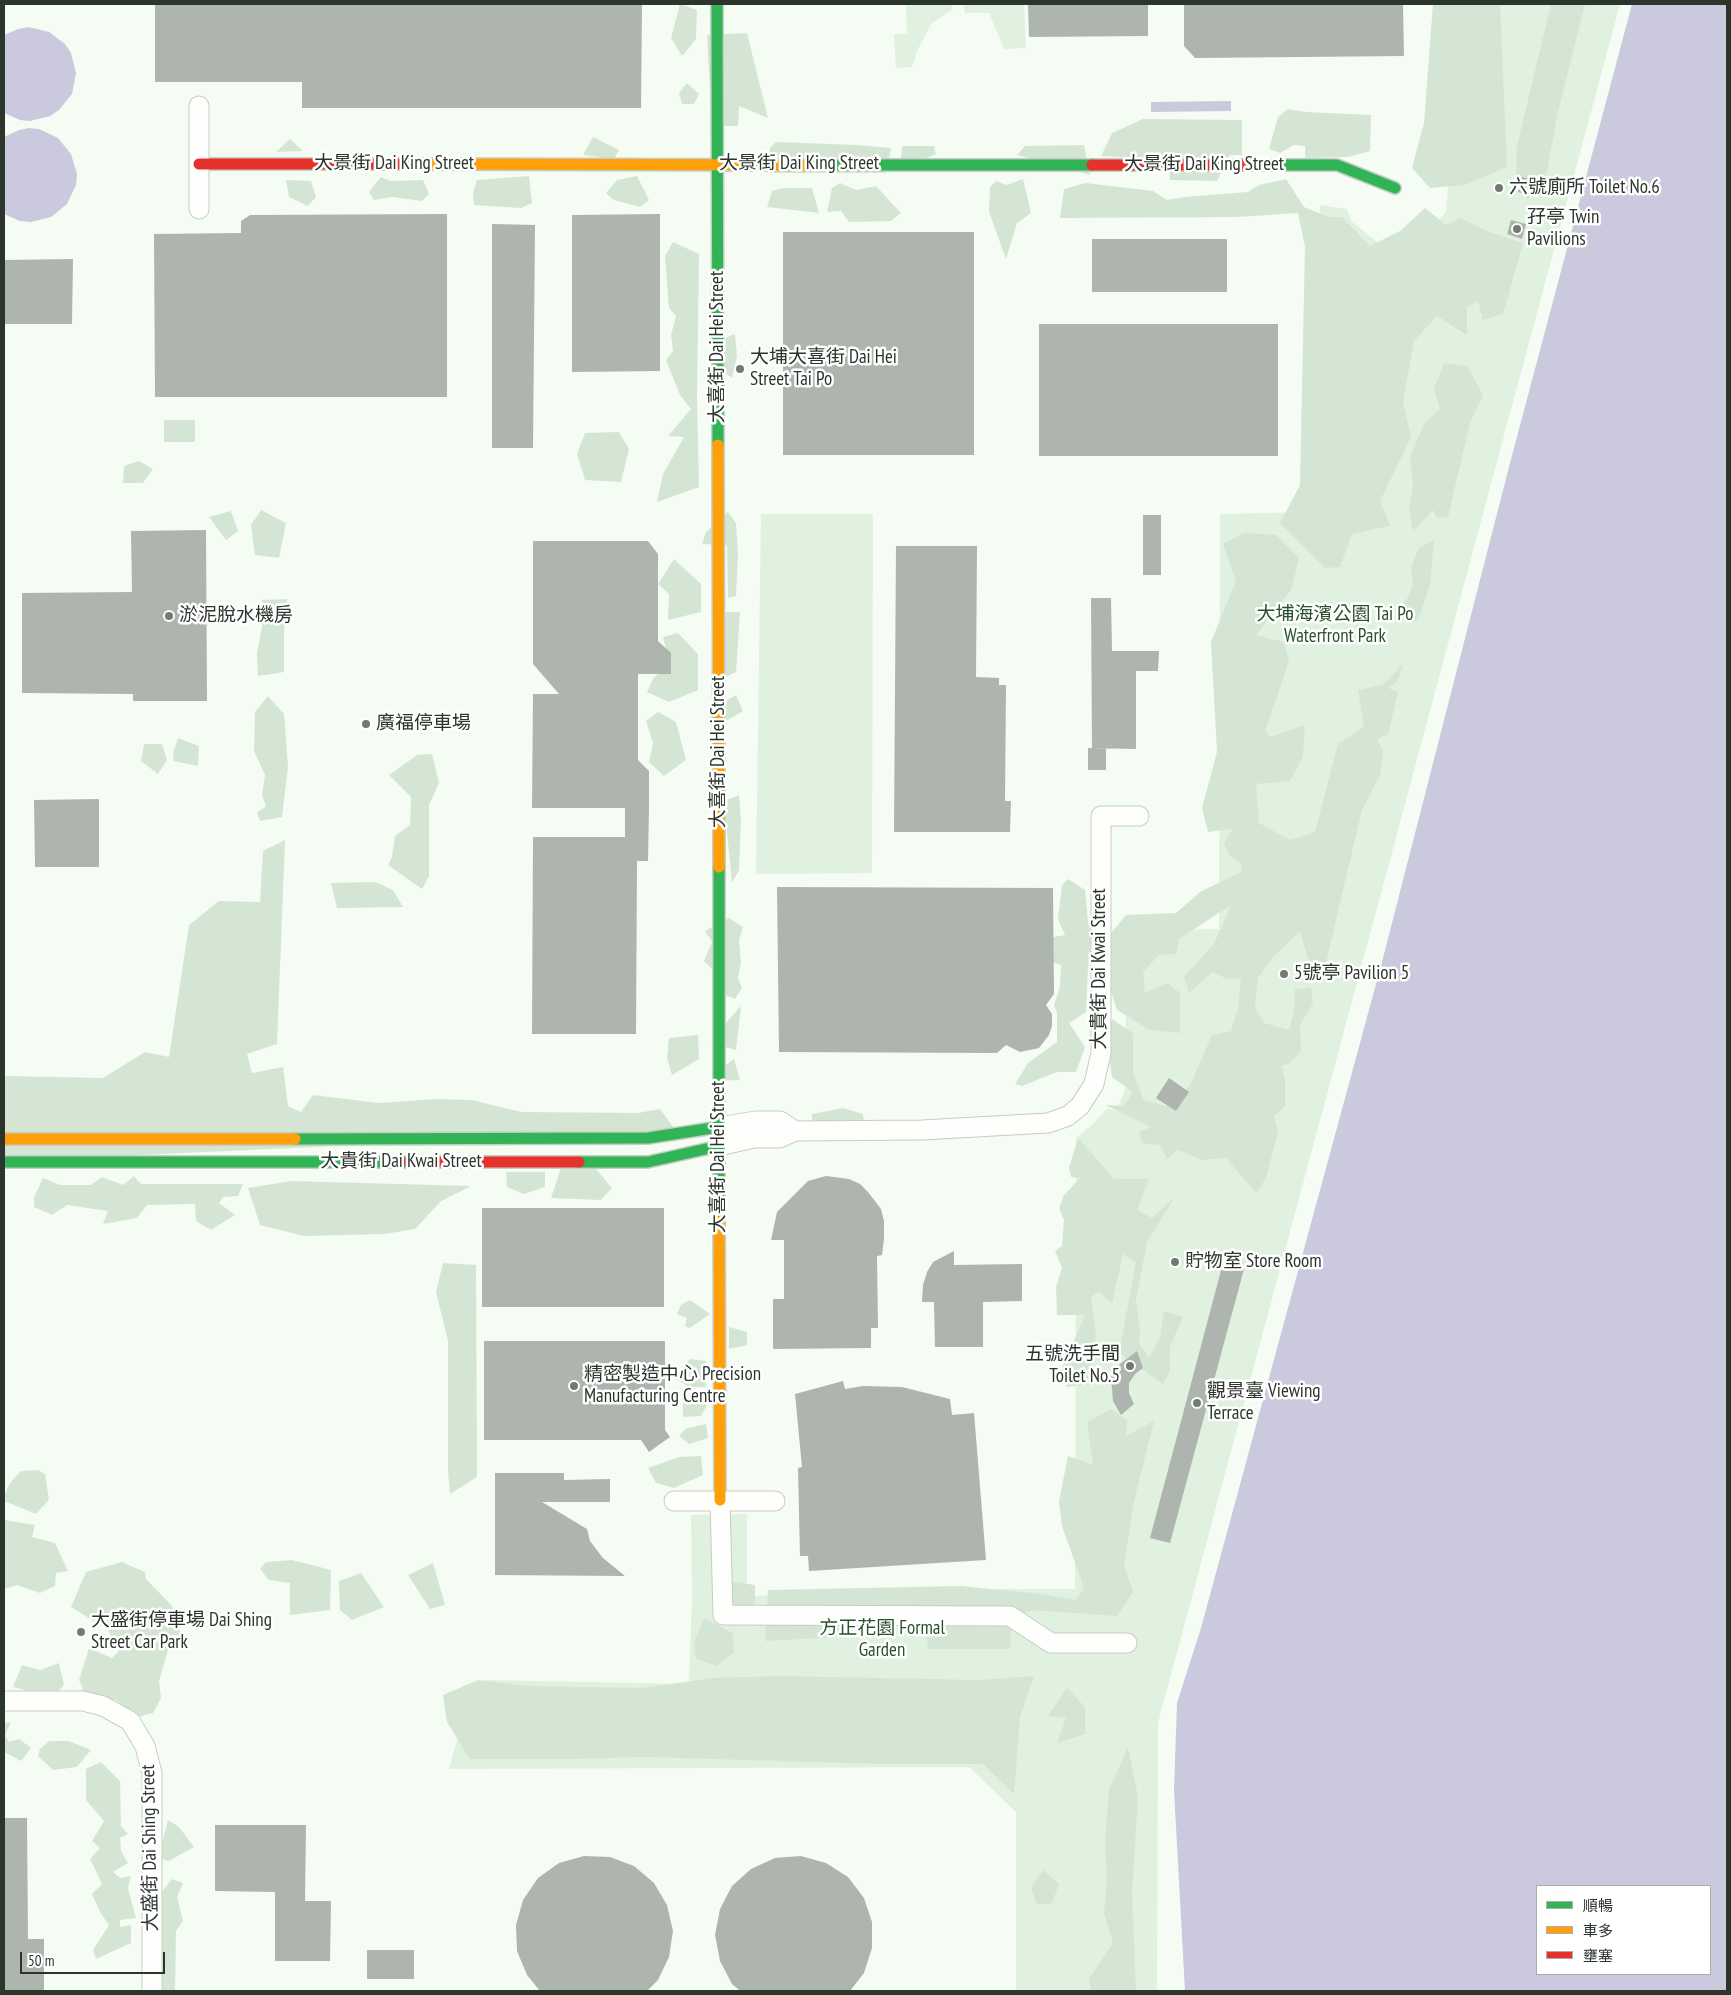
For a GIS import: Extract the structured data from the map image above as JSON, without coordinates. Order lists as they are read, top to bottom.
{
  "streets": {
    "street": [
      "大景街 Dai King Street",
      "大喜街 Dai Hei Street",
      "大貴街 Dai Kwai Street",
      "大盛街 Dai Shing Street"
    ]
  },
  "crossings": [
    ["大景街 Dai King Street", "大喜街 Dai Hei Street"],
    ["大喜街 Dai Hei Street", "大貴街 Dai Kwai Street"]
  ],
  "parks": ["大埔海濱公園 Tai Po Waterfront Park", "方正花園 Formal Garden"],
  "places": [
    "六號廁所 Toilet No.6",
    "孖亭 Twin Pavilions",
    "大埔大喜街 Dai Hei Street Tai Po",
    "淤泥脫水機房",
    "廣福停車場",
    "5號亭 Pavilion 5",
    "貯物室 Store Room",
    "五號洗手間 Toilet No.5",
    "精密製造中心 Precision Manufacturing Centre",
    "觀景臺 Viewing Terrace",
    "大盛街停車場 Dai Shing Street Car Park"
  ],
  "legend": ["順暢", "車多", "壅塞"],
  "scale_bar": "50 m"
}
